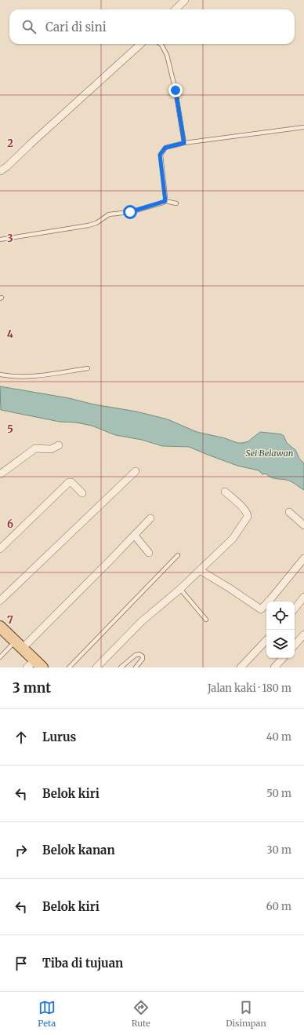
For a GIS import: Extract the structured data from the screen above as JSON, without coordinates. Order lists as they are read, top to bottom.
{
  "water": ["Sei Belawan"],
  "page": {
    "search": "Cari di sini",
    "heading": ["3 mnt", "Jalan kaki · 180 m"],
    "list": [
      ["Lurus", "40 m"],
      ["Belok kiri", "50 m"],
      ["Belok kanan", "30 m"],
      ["Belok kiri", "60 m"],
      "Tiba di tujuan"
    ],
    "nav": ["Peta", "Rute", "Disimpan"]
  },
  "grid": {
    "rows": [
      "2",
      "3",
      "4",
      "5",
      "6",
      "7"
    ]
  }
}
